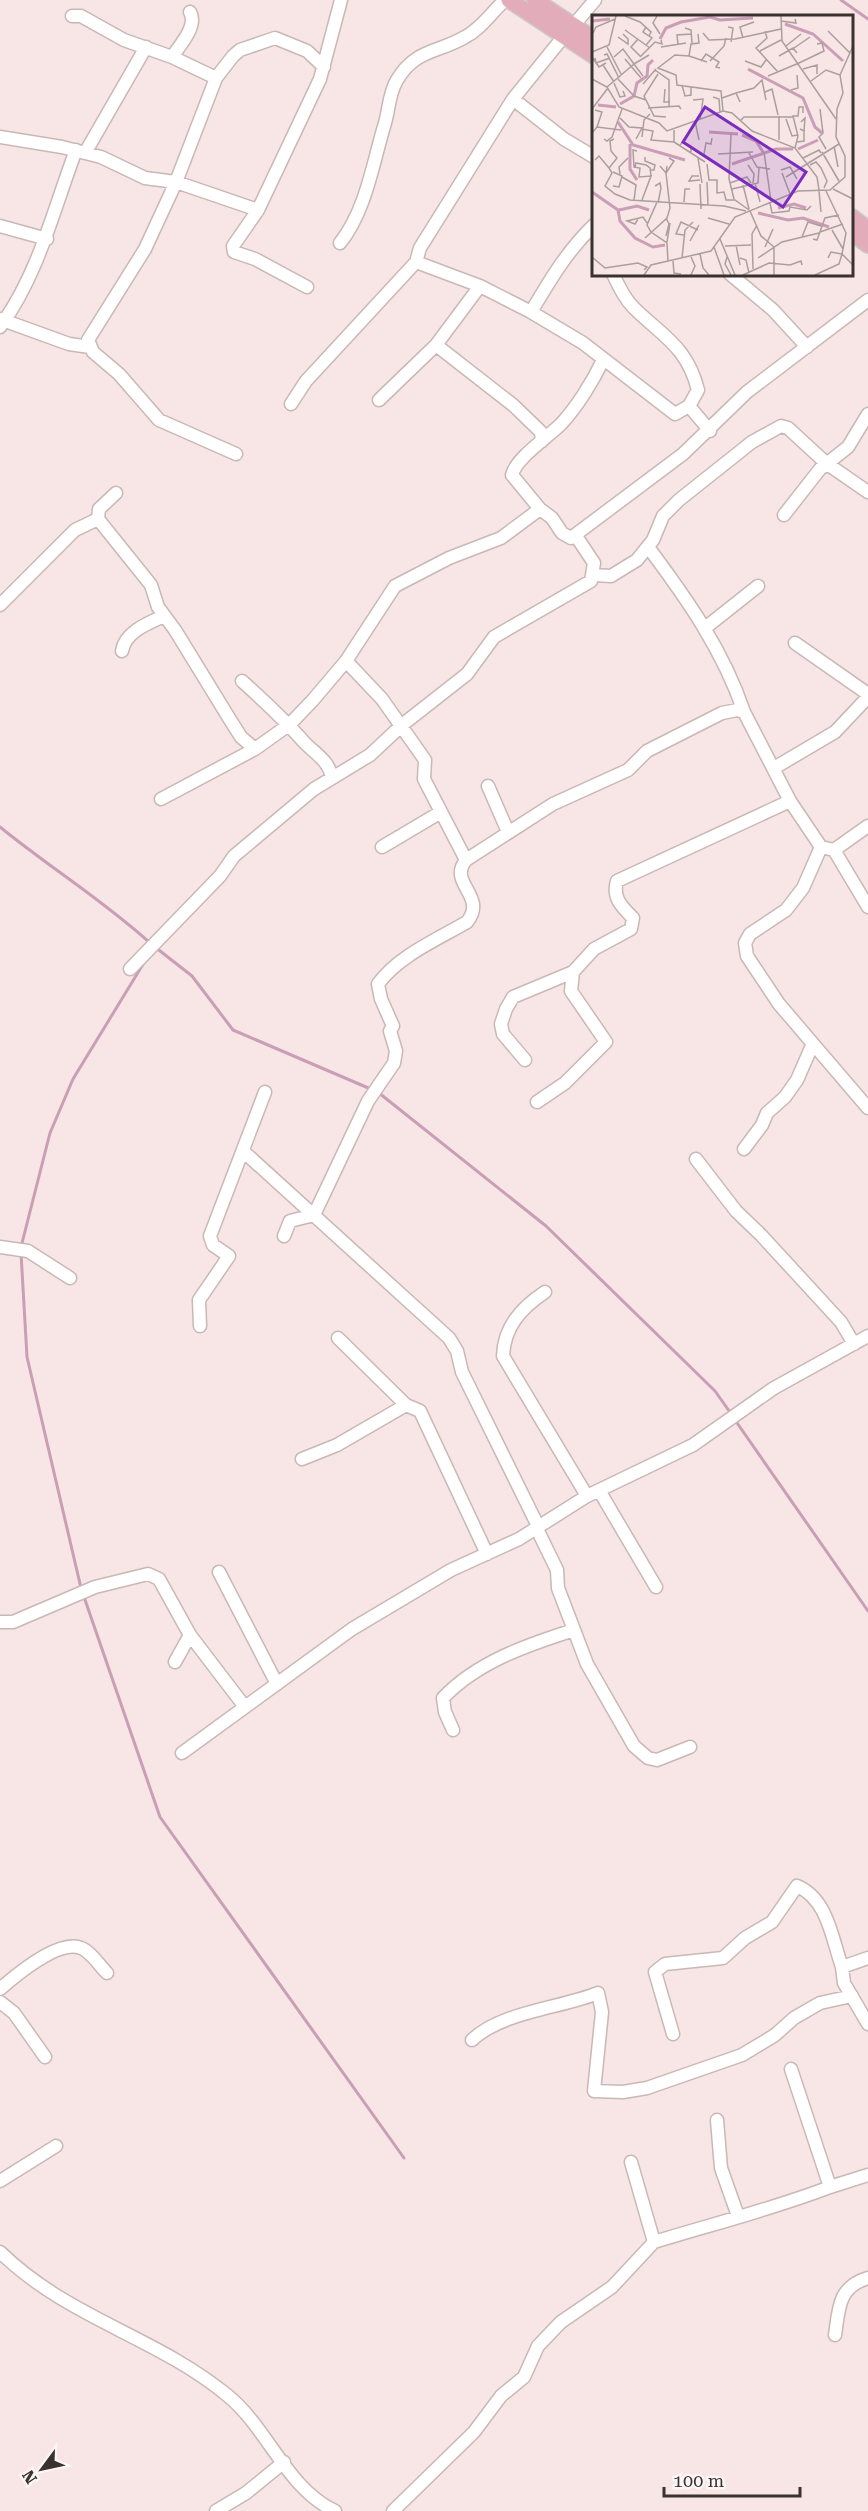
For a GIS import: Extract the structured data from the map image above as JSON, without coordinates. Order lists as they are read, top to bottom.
{
  "scale_bar": "100 m",
  "north": "bottom left"
}
